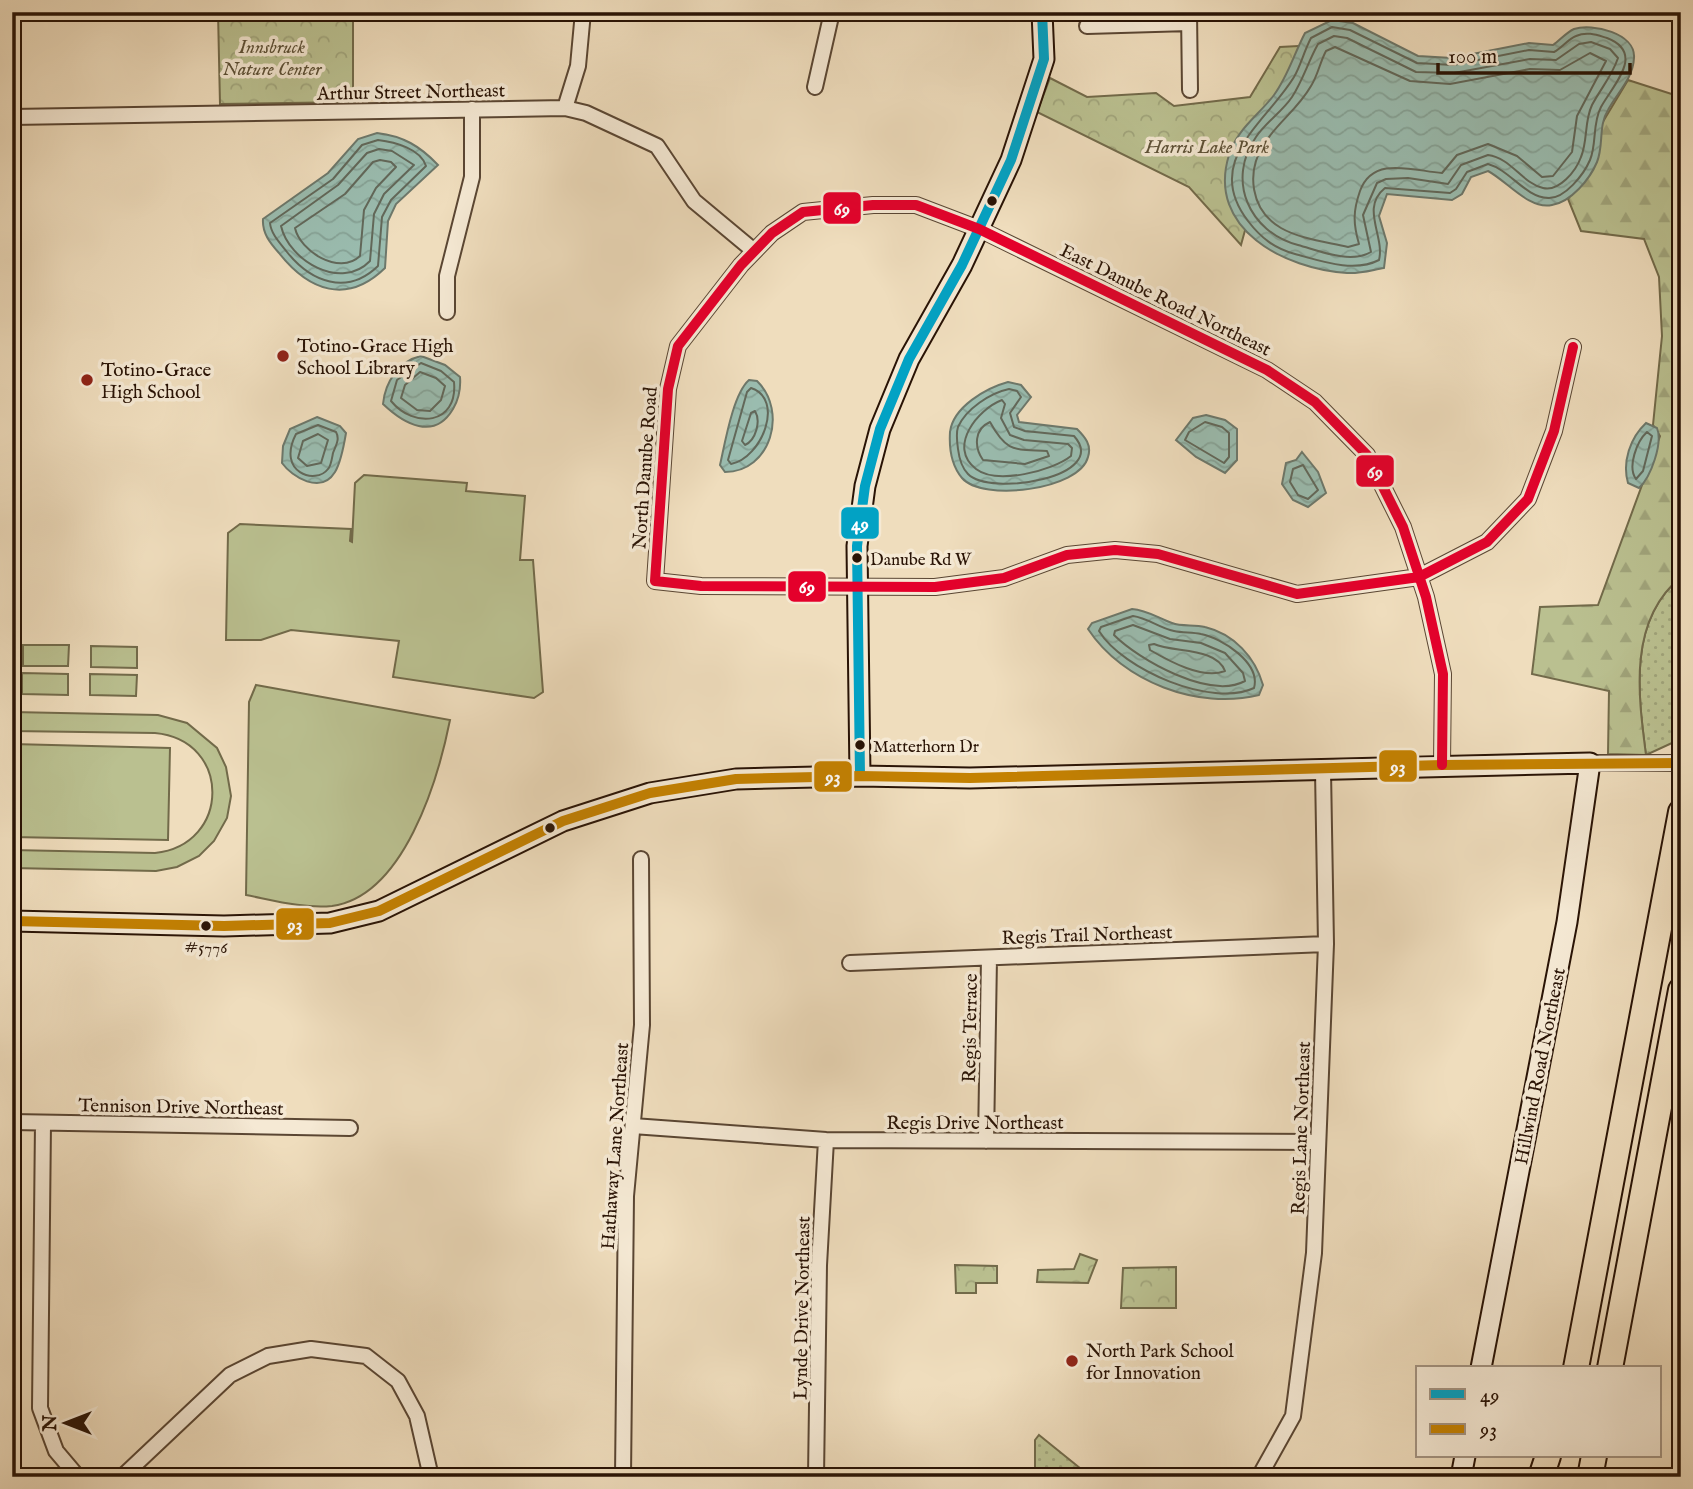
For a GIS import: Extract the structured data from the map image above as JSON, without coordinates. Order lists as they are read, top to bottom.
{
  "streets": {
    "street": [
      "Arthur Street Northeast",
      "East Danube Road Northeast",
      "North Danube Road",
      "Regis Trail Northeast",
      "Regis Terrace",
      "Hillwind Road Northeast",
      "Tennison Drive Northeast",
      "Regis Drive Northeast",
      "Regis Lane Northeast",
      "Hathaway Lane Northeast",
      "Lynde Drive Northeast"
    ]
  },
  "crossings": [
    ["Arthur Street Northeast", "North Danube Road"],
    ["East Danube Road Northeast", "North Danube Road"],
    ["Regis Trail Northeast", "Regis Terrace"],
    ["Regis Trail Northeast", "Regis Lane Northeast"],
    ["Regis Terrace", "Regis Drive Northeast"],
    ["Regis Drive Northeast", "Regis Lane Northeast"],
    ["Regis Drive Northeast", "Hathaway Lane Northeast"],
    ["Regis Drive Northeast", "Lynde Drive Northeast"]
  ],
  "parks": ["Innsbruck Nature Center", "Harris Lake Park"],
  "places": [
    "Totino-Grace High School Library",
    "Totino-Grace High School",
    "Danube Rd W",
    "Matterhorn Dr",
    "#5776",
    "North Park School for Innovation"
  ],
  "lines": ["transit line 49", "transit line 69", "transit line 93"],
  "legend": ["49", "93"],
  "scale_bar": "100 m",
  "north": "left"
}
